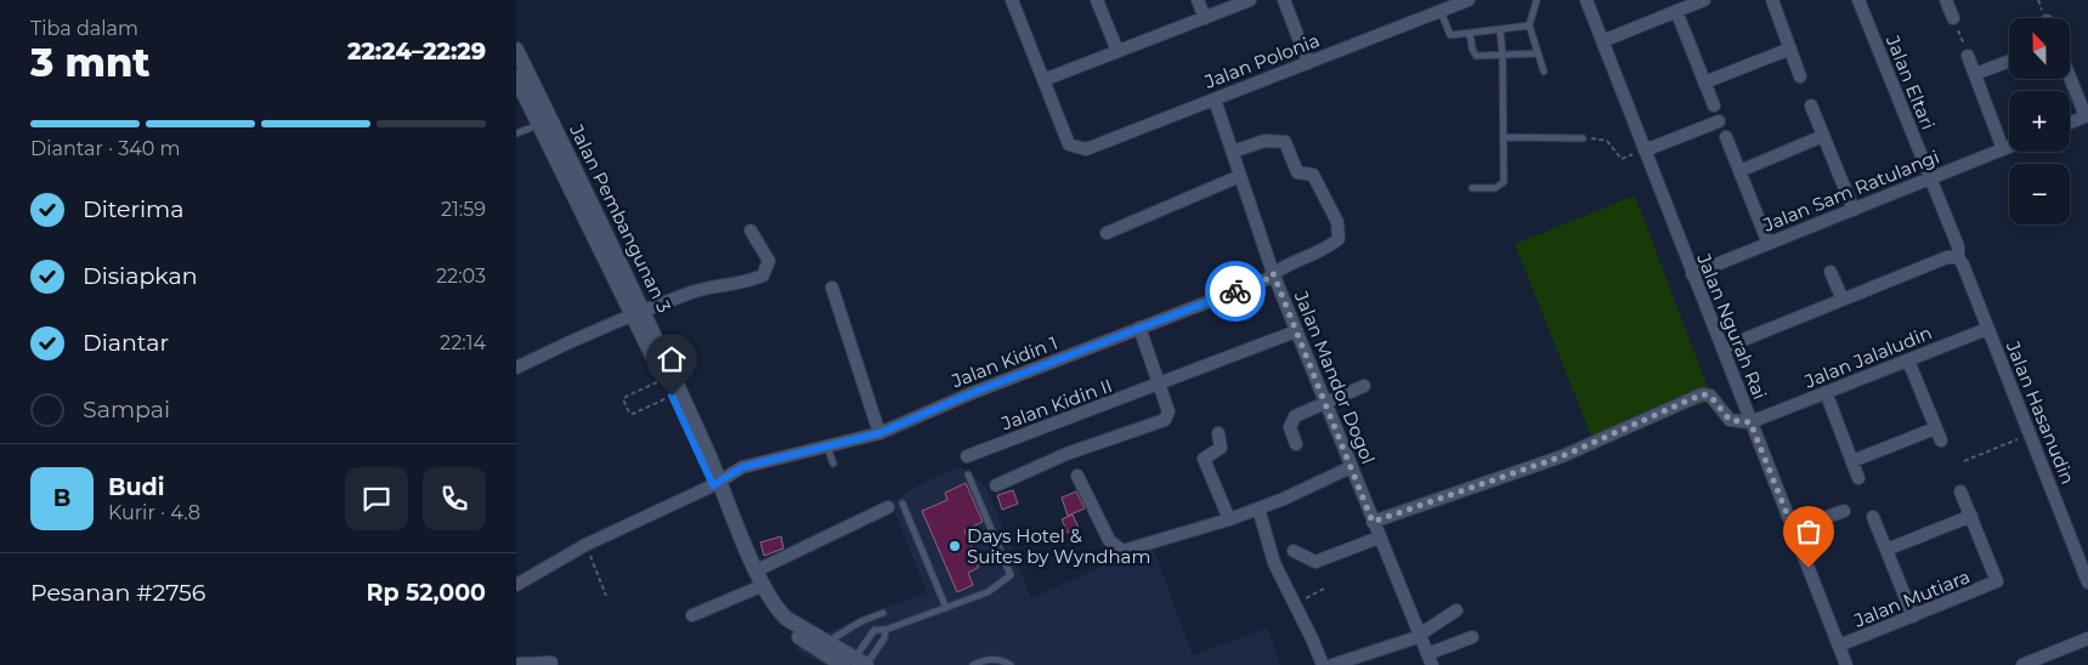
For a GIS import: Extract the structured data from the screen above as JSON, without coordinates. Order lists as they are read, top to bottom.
{
  "streets": {
    "street": [
      "Jalan Polonia",
      "Jalan Eltari",
      "Jalan Sam Ratulangi",
      "Jalan Pembangunan 3",
      "Jalan Ngurah Rai",
      "Jalan Jalaludin",
      "Jalan Kidin 1",
      "Jalan Mandor Dogol",
      "Jalan Kidin II",
      "Jalan Hasanudin",
      "Jalan Mutiara"
    ]
  },
  "crossings": [
    ["Jalan Polonia", "Jalan Mandor Dogol"],
    ["Jalan Eltari", "Jalan Sam Ratulangi"],
    ["Jalan Eltari", "Jalan Hasanudin"],
    ["Jalan Sam Ratulangi", "Jalan Ngurah Rai"],
    ["Jalan Pembangunan 3", "Jalan Kidin 1"],
    ["Jalan Ngurah Rai", "Jalan Jalaludin"],
    ["Jalan Ngurah Rai", "Jalan Mutiara"],
    ["Jalan Jalaludin", "Jalan Hasanudin"],
    ["Jalan Kidin 1", "Jalan Mandor Dogol"],
    ["Jalan Mandor Dogol", "Jalan Kidin II"]
  ],
  "places": ["Days Hotel & Suites by Wyndham"],
  "north": "top",
  "page": {
    "heading": ["3 mnt", "Tiba dalam", "22:24–22:29"],
    "panel": [
      "Budi",
      "Kurir · 4.8",
      "Pesanan #2756",
      "Rp 52,000"
    ],
    "map_buttons": ["+", "−"],
    "bar": "Diantar · 340 m",
    "list": [
      ["Diterima", "21:59"],
      ["Disiapkan", "22:03"],
      ["Diantar", "22:14"],
      "Sampai"
    ],
    "round": "B"
  }
}
